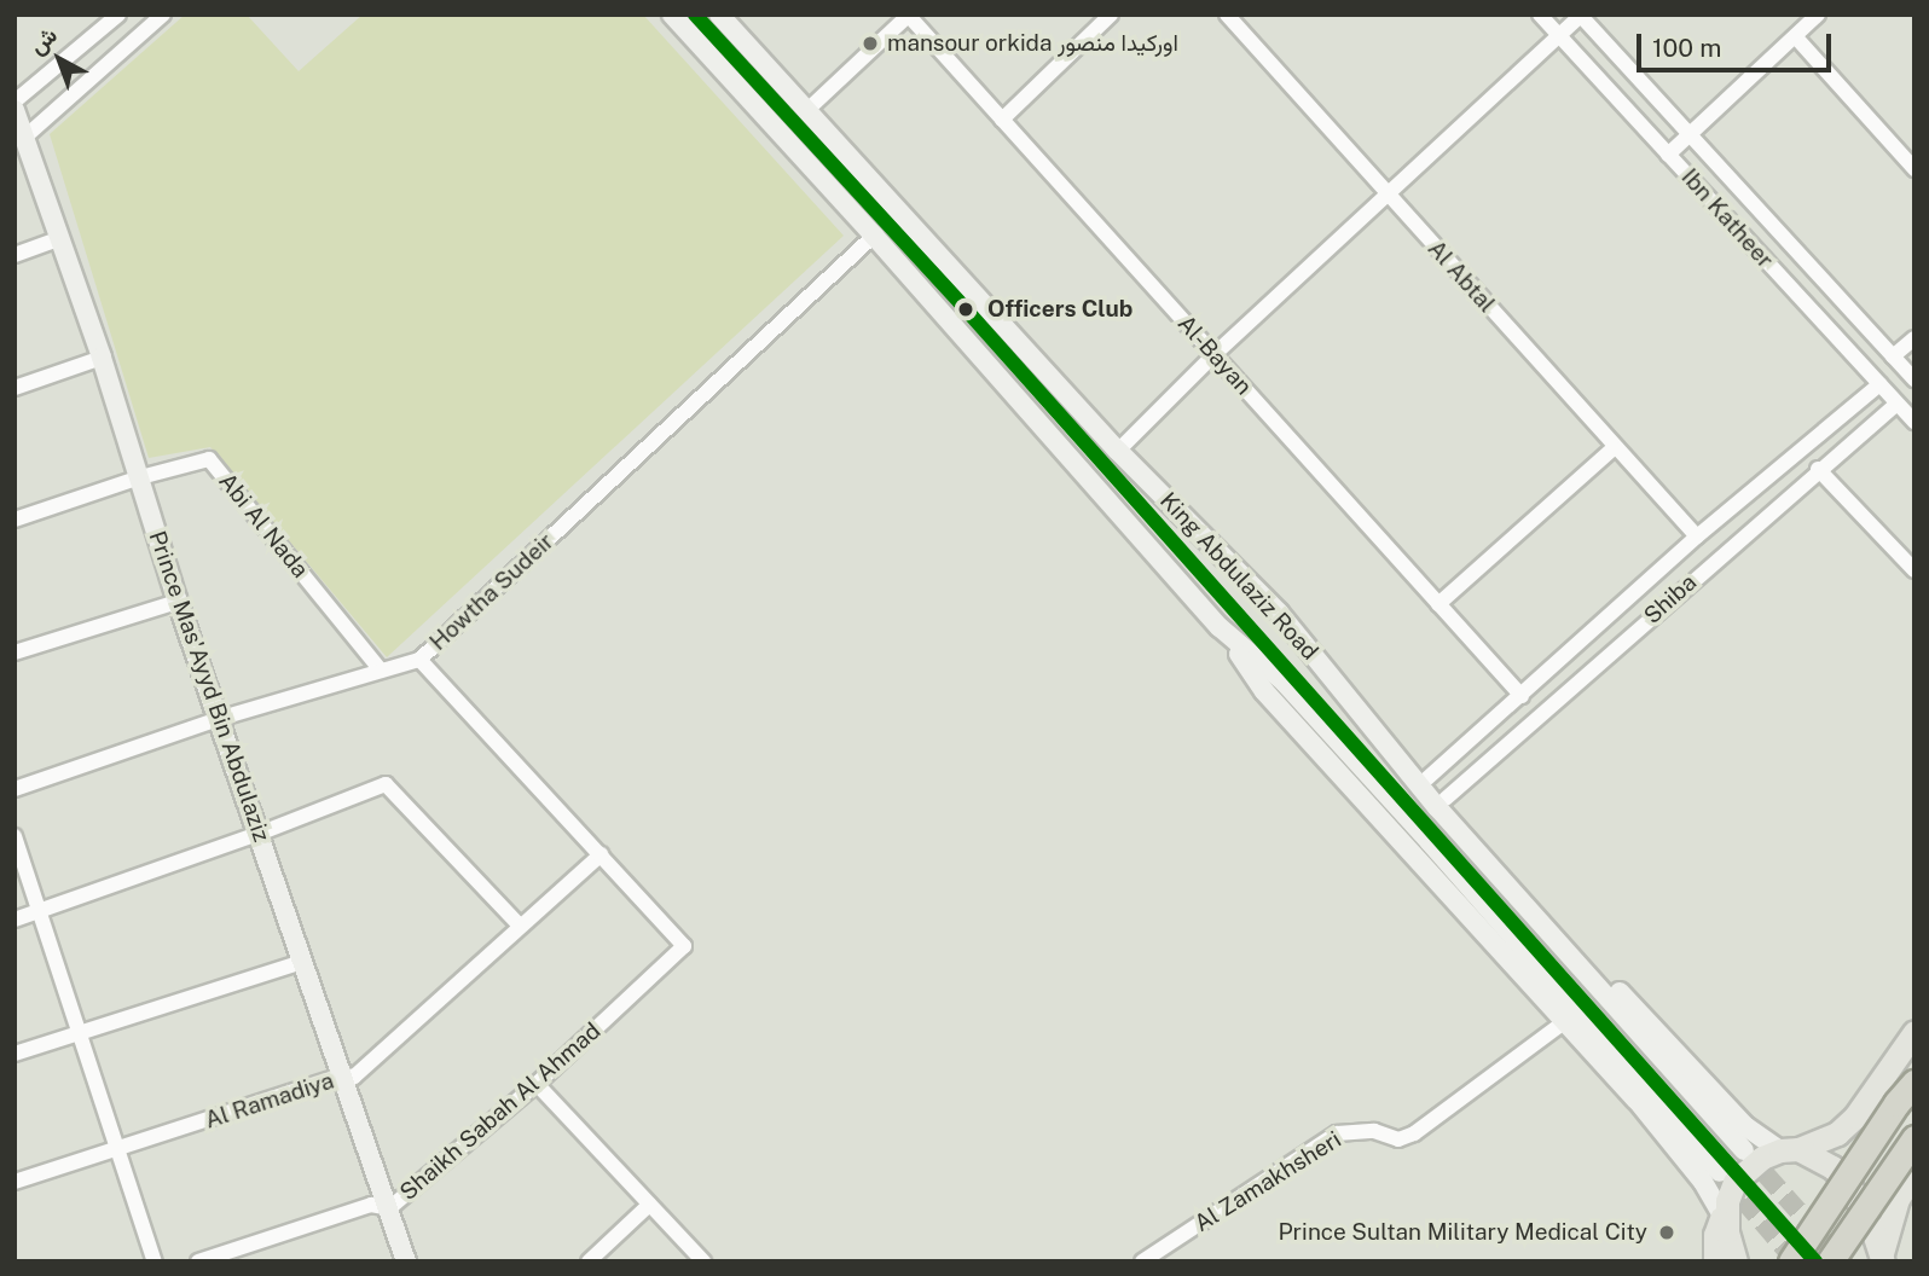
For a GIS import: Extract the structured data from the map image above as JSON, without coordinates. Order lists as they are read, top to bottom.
{
  "streets": {
    "main road": ["King Abdulaziz Road", "Prince Mas'Ayyd Bin Abdulaziz"],
    "street": [
      "Ibn Katheer",
      "Al Abtal",
      "Al-Bayan",
      "Abi Al Nada",
      "Howtha Sudeir",
      "Shiba",
      "Al Ramadiya",
      "Shaikh Sabah Al Ahmad",
      "Al Zamakhsheri"
    ]
  },
  "crossings": [
    ["Ibn Katheer", "Shiba"],
    ["Al Abtal", "Shiba"],
    ["Al-Bayan", "Shiba"],
    ["Abi Al Nada", "Howtha Sudeir"],
    ["Abi Al Nada", "Prince Mas'Ayyd Bin Abdulaziz"],
    ["King Abdulaziz Road", "Howtha Sudeir"],
    ["Howtha Sudeir", "Prince Mas'Ayyd Bin Abdulaziz"],
    ["Prince Mas'Ayyd Bin Abdulaziz", "Al Ramadiya"],
    ["Prince Mas'Ayyd Bin Abdulaziz", "Shaikh Sabah Al Ahmad"],
    ["Al Ramadiya", "Shaikh Sabah Al Ahmad"]
  ],
  "places": ["mansour orkida اوركيدا منصور", "Officers Club", "Prince Sultan Military Medical City"],
  "scale_bar": "100 m",
  "north": "top left"
}
